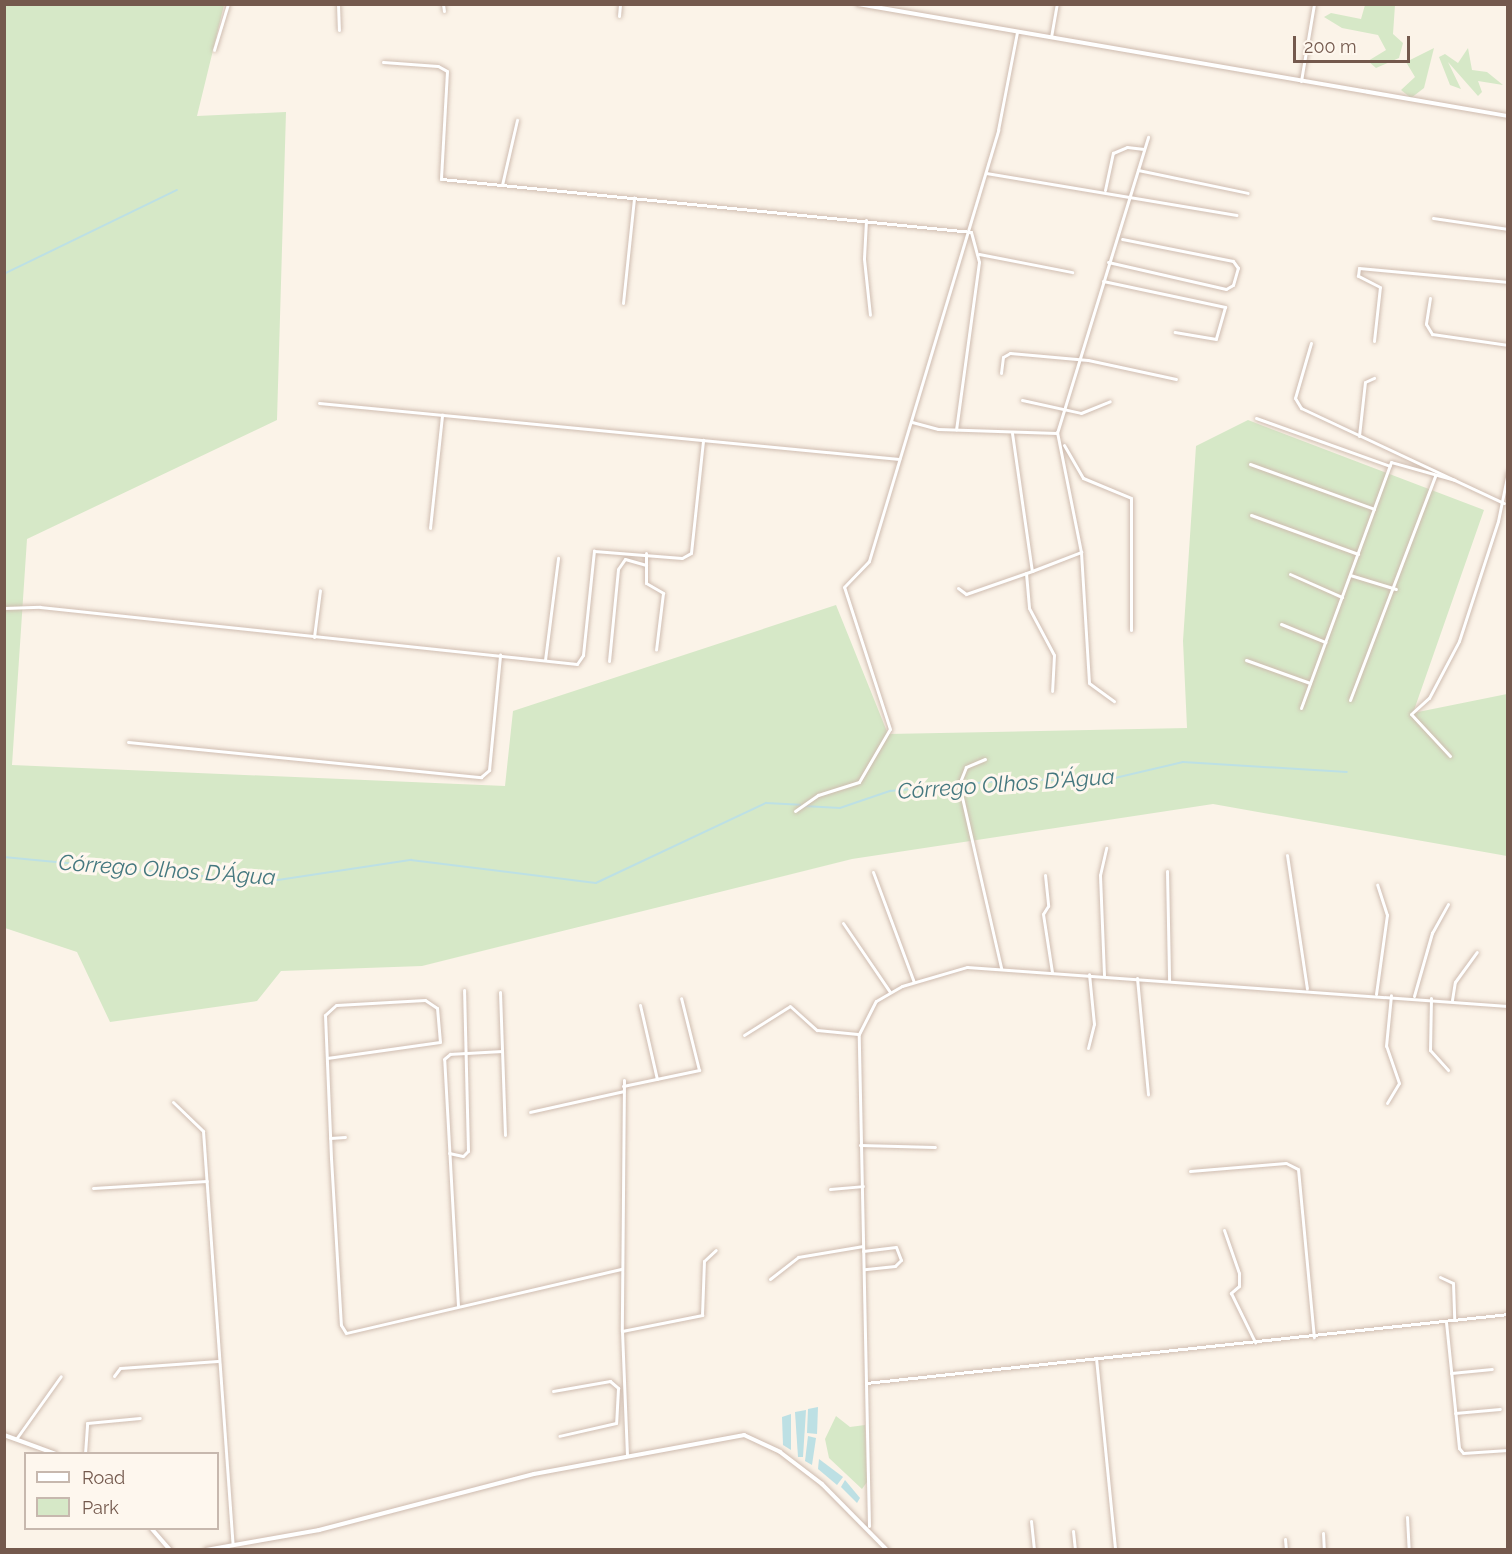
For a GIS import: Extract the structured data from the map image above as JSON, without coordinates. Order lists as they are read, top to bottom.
{
  "water": ["Córrego Olhos D'Água"],
  "legend": ["Road", "Park"],
  "scale_bar": "200 m"
}
